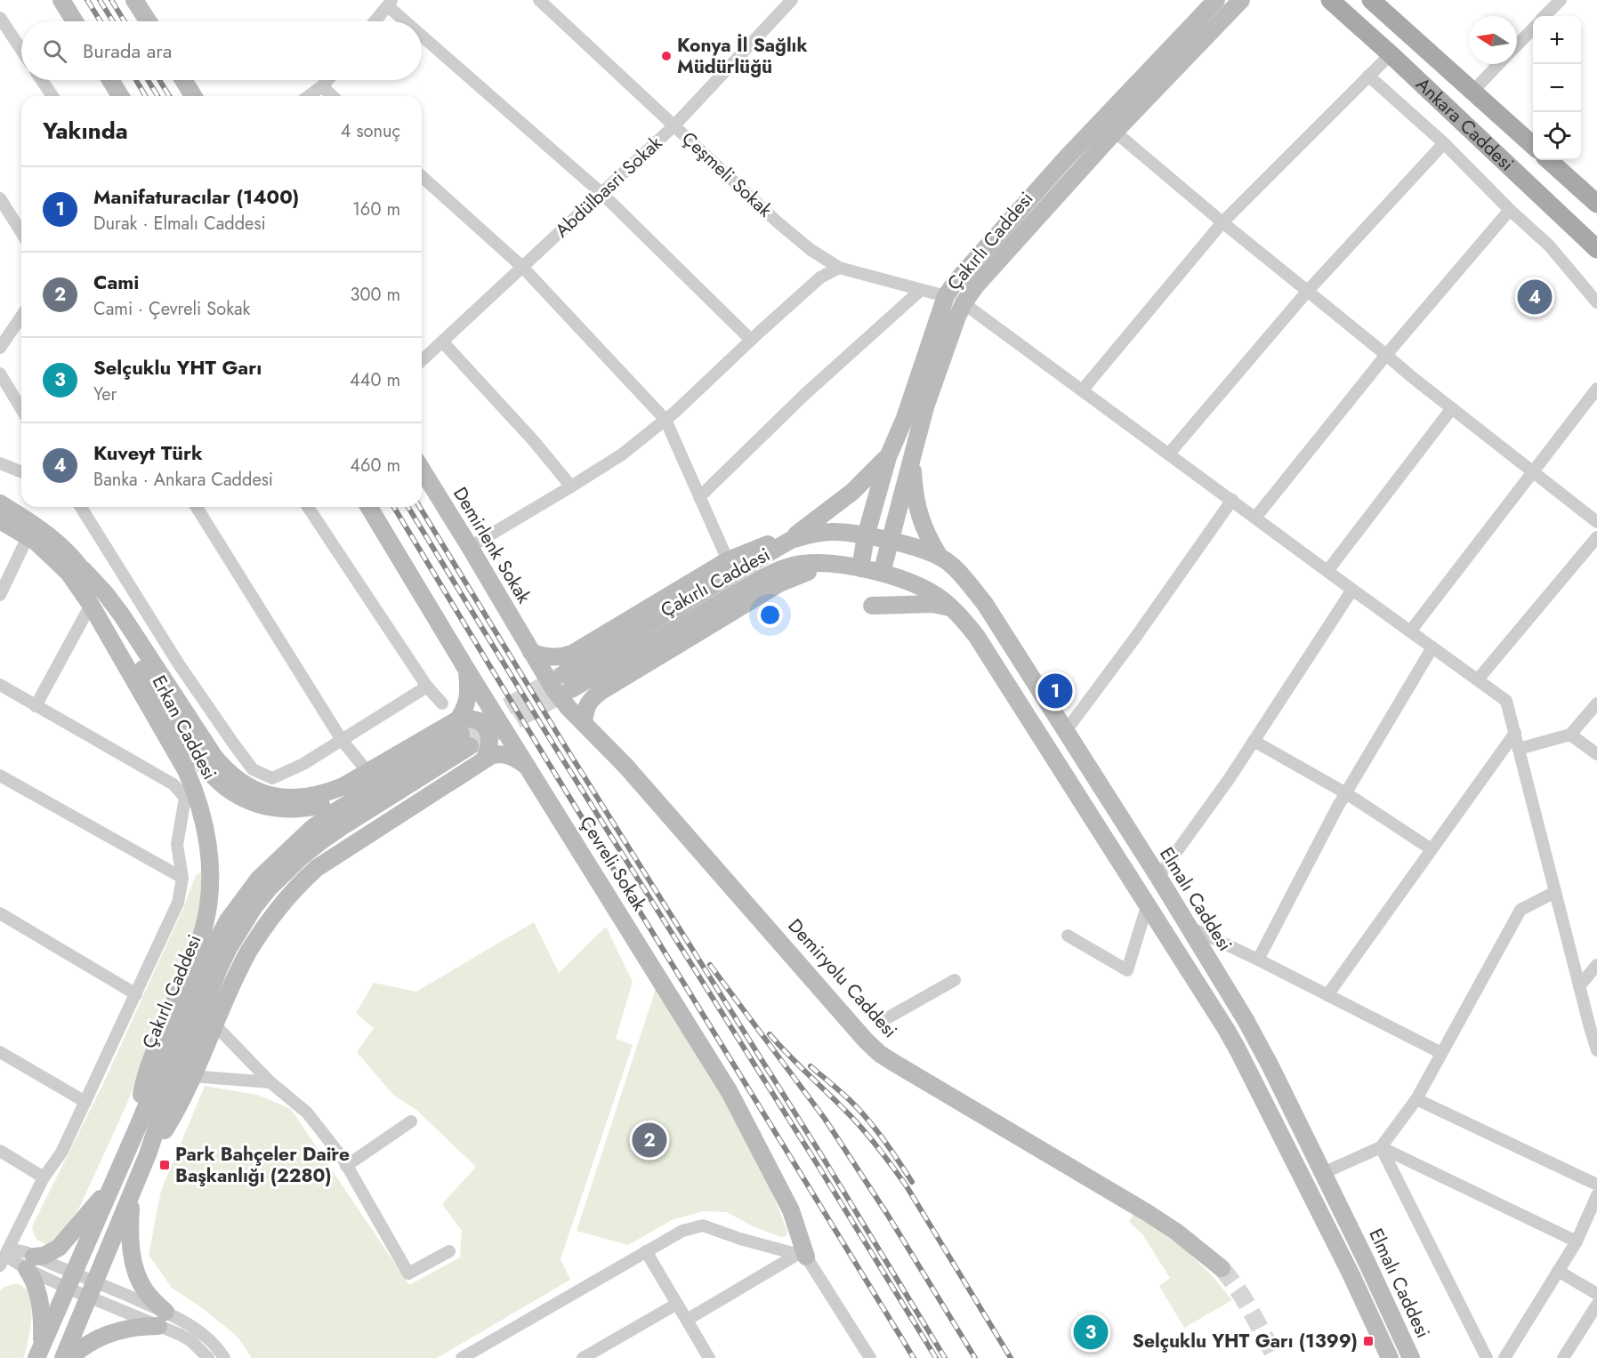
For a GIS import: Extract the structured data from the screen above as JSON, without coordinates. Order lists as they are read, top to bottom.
{
  "streets": {
    "main road": [
      "Ankara Caddesi",
      "Çakırlı Caddesi",
      "Demirlenk Sokak",
      "Erkan Caddesi",
      "Çevreli Sokak",
      "Elmalı Caddesi",
      "Demiryolu Caddesi"
    ],
    "street": ["Çeşmeli Sokak", "Abdülbasri Sokak"]
  },
  "crossings": [
    ["Çeşmeli Sokak", "Abdülbasri Sokak"],
    ["Çeşmeli Sokak", "Çakırlı Caddesi"],
    ["Çakırlı Caddesi", "Erkan Caddesi"],
    ["Çakırlı Caddesi", "Elmalı Caddesi"],
    ["Demirlenk Sokak", "Demiryolu Caddesi"]
  ],
  "places": {
    "other": ["Konya İl Sağlık Müdürlüğü"],
    "transit": ["Park Bahçeler Dai̇re Başkanlığı (2280)", "Selçuklu YHT Garı (1399)"]
  },
  "north": "left",
  "page": {
    "map_buttons": ["+", "−"],
    "search": "Burada ara",
    "heading": ["Yakında", "4 sonuç"],
    "list": [
      {
        "mark": "1",
        "name": "Manifaturacılar (1400)",
        "note": "Durak · Elmalı Caddesi",
        "value": "160 m"
      },
      {
        "mark": "2",
        "name": "Cami",
        "note": "Cami · Çevreli Sokak",
        "value": "300 m"
      },
      {
        "mark": "3",
        "name": "Selçuklu YHT Garı",
        "note": "Yer",
        "value": "440 m"
      },
      {
        "mark": "4",
        "name": "Kuveyt Türk",
        "note": "Banka · Ankara Caddesi",
        "value": "460 m"
      }
    ],
    "pins": [
      "4",
      "1",
      "2",
      "3"
    ]
  }
}
